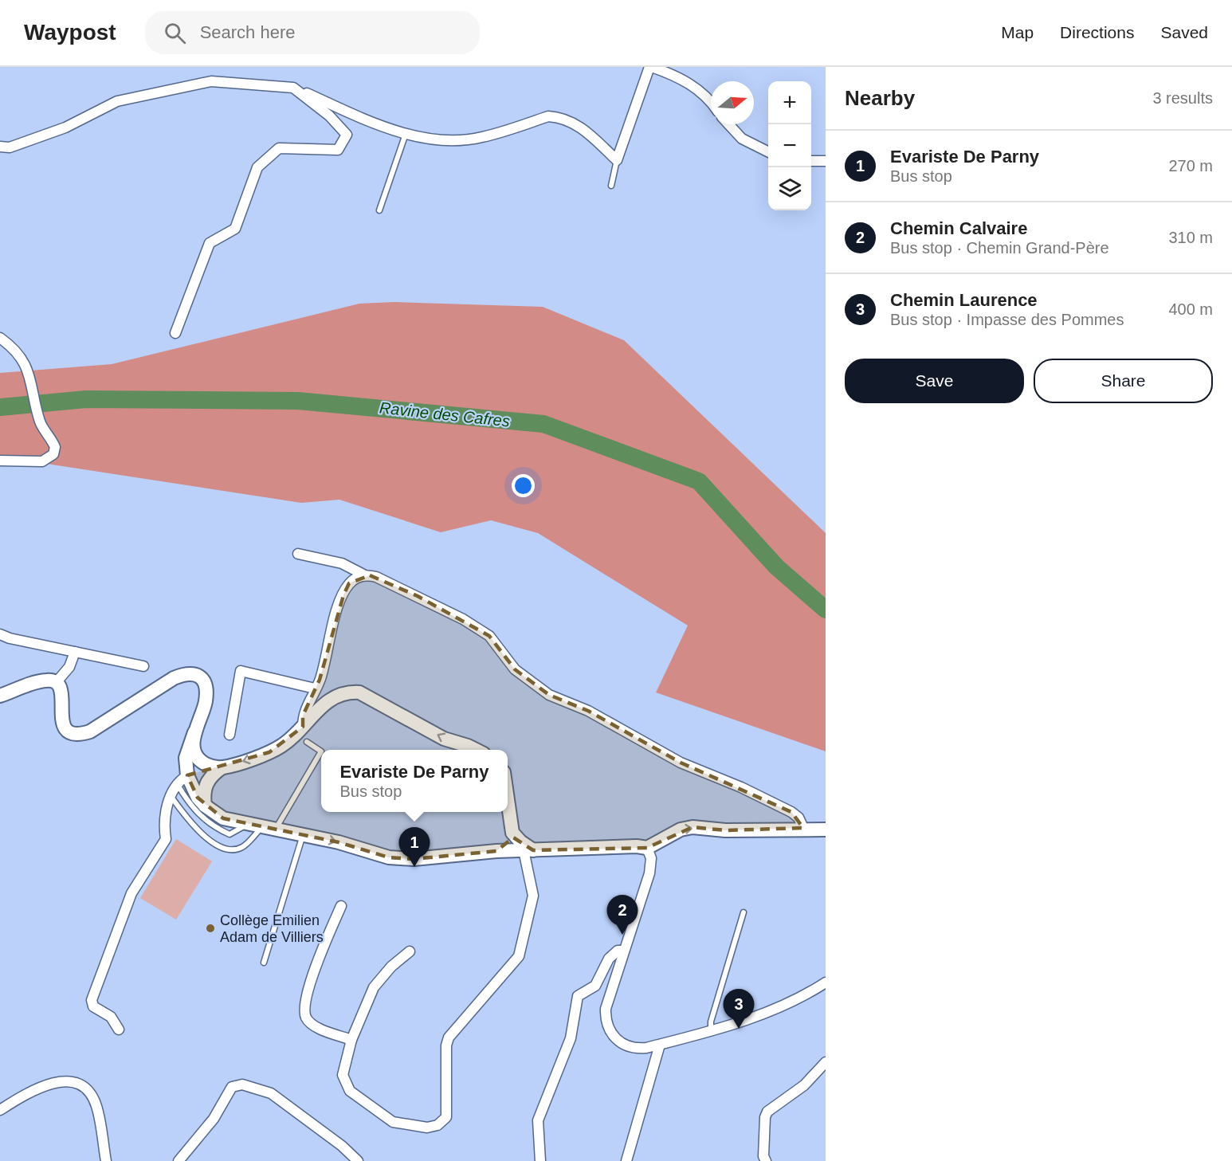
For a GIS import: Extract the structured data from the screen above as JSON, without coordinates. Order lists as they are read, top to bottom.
{
  "water": ["Ravine des Cafres"],
  "places": ["Collège Emilien Adam de Villiers"],
  "north": "right",
  "page": {
    "header": "Waypost",
    "search": "Search here",
    "nav": ["Map", "Directions", "Saved"],
    "heading": ["Nearby", "3 results"],
    "map_buttons": ["+", "−"],
    "list": [
      {
        "mark": "1",
        "name": "Evariste De Parny",
        "note": "Bus stop",
        "value": "270 m"
      },
      {
        "mark": "2",
        "name": "Chemin Calvaire",
        "note": "Bus stop · Chemin Grand-Père",
        "value": "310 m"
      },
      {
        "mark": "3",
        "name": "Chemin Laurence",
        "note": "Bus stop · Impasse des Pommes",
        "value": "400 m"
      }
    ],
    "buttons": ["Save", "Share"],
    "popup": ["Evariste De Parny", "Bus stop"],
    "pins": ["1", "2", "3"]
  }
}
